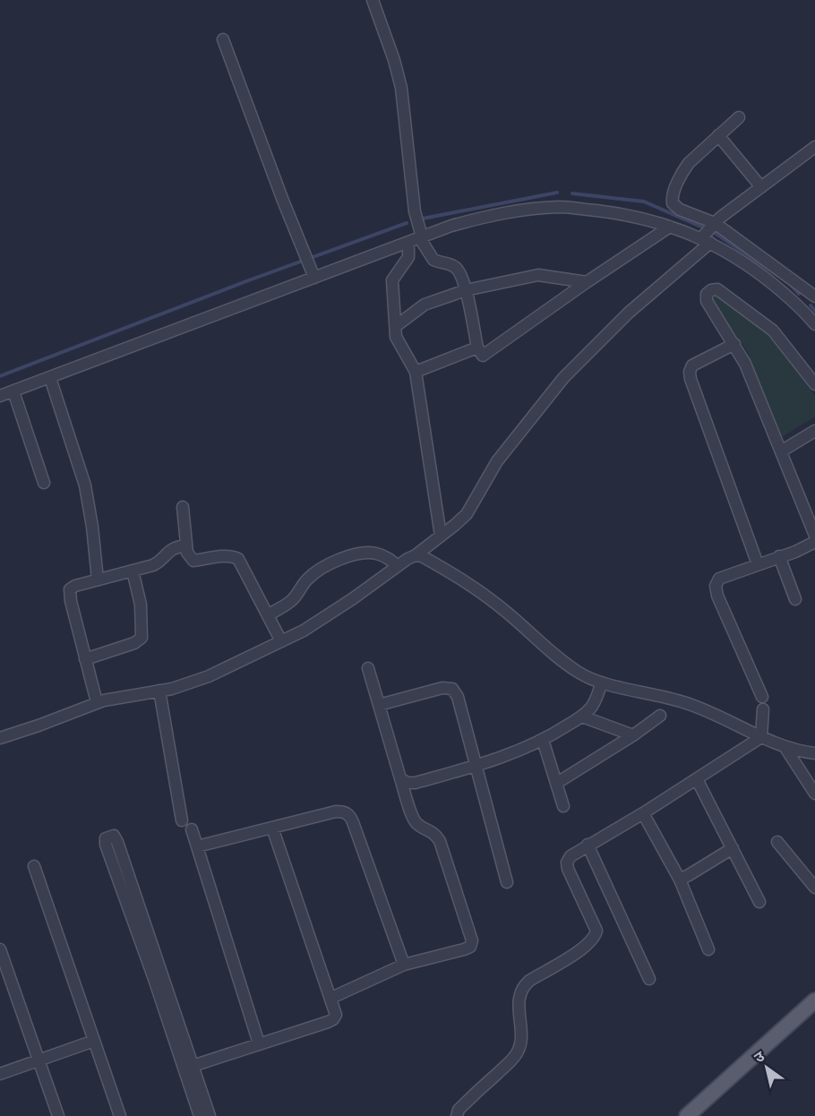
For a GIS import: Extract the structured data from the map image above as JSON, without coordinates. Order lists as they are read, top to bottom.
{
  "north": "top left"
}
